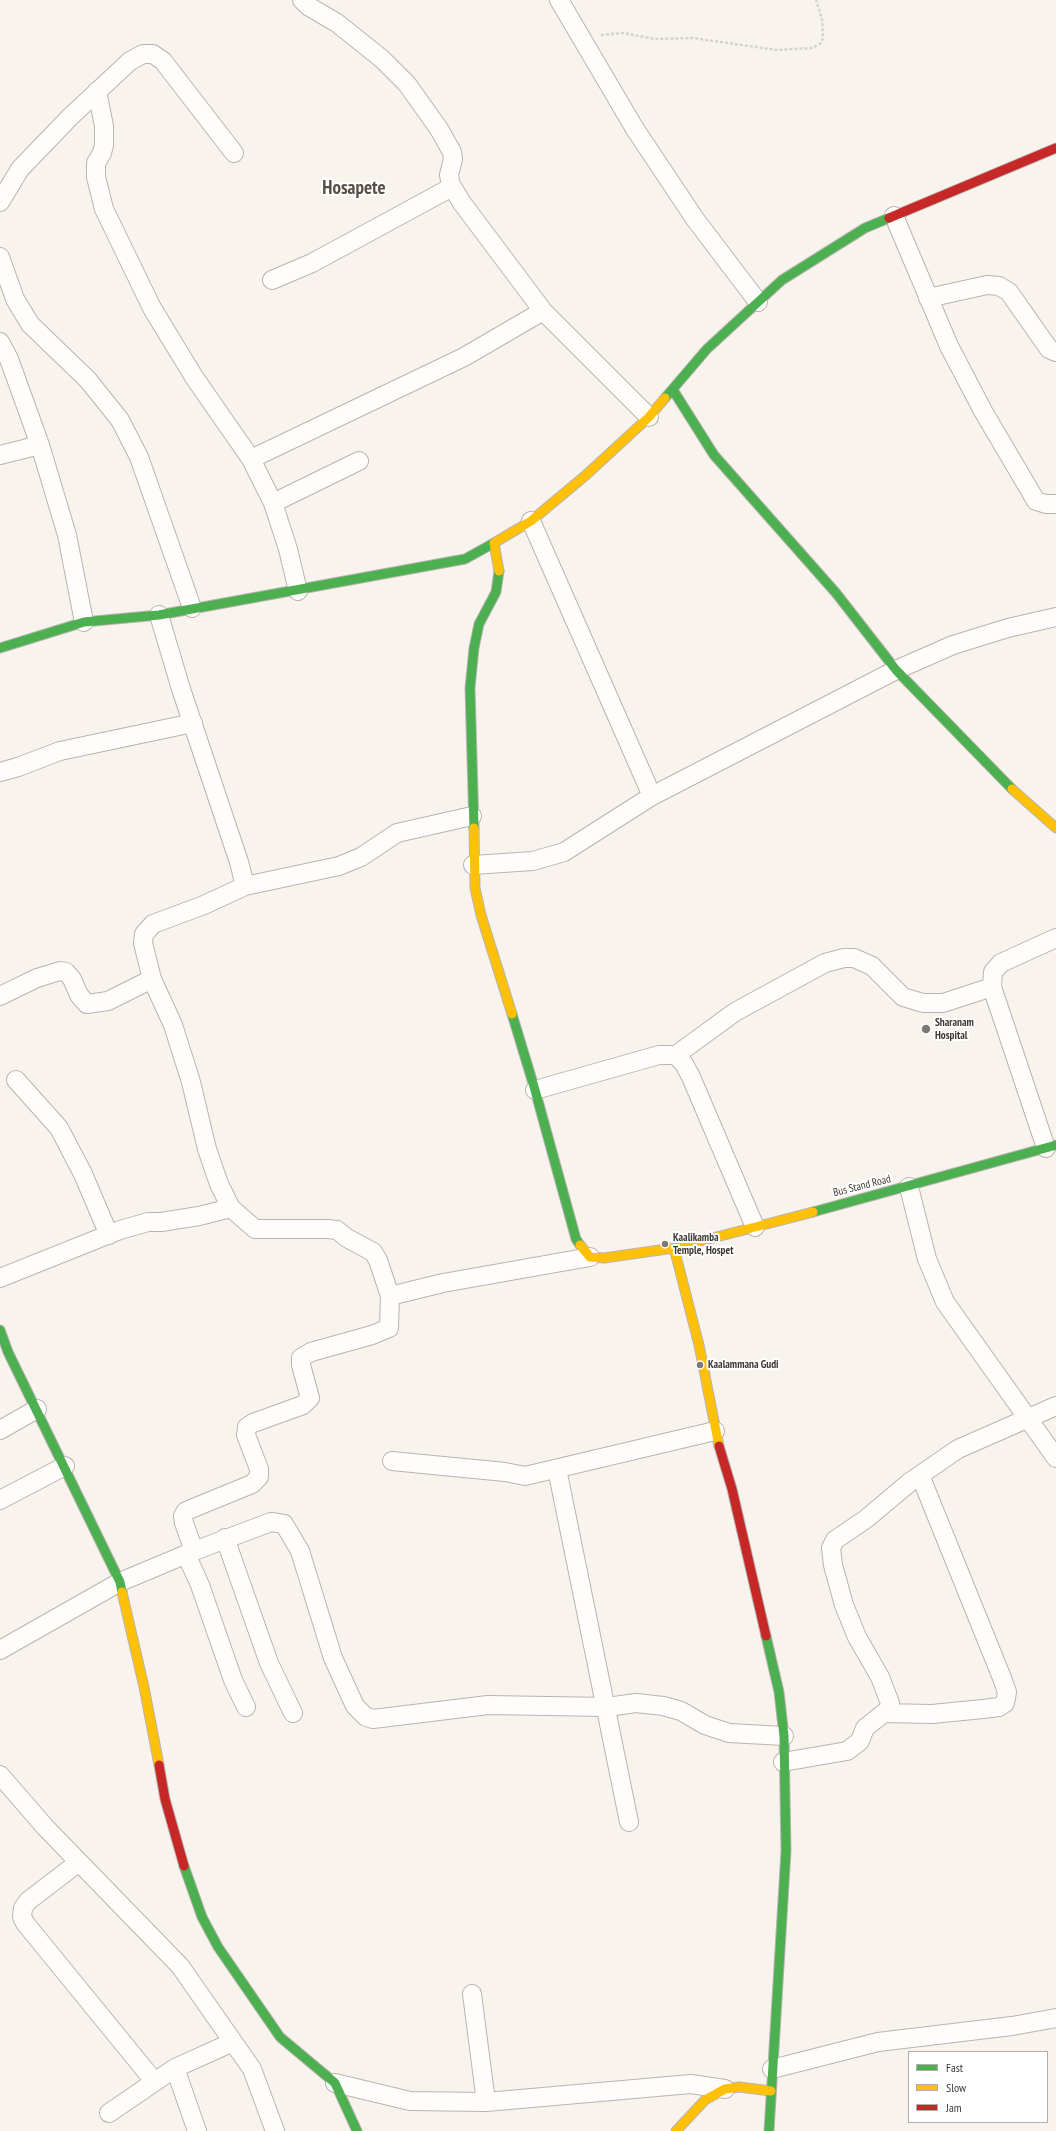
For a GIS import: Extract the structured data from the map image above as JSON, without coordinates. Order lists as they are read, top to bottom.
{
  "streets": {
    "street": ["Bus Stand Road"]
  },
  "districts": ["Hosapete"],
  "places": ["Sharanam Hospital", "Kaalikamba Temple, Hospet", "Kaalammana Gudi"],
  "legend": ["Fast", "Slow", "Jam"]
}
